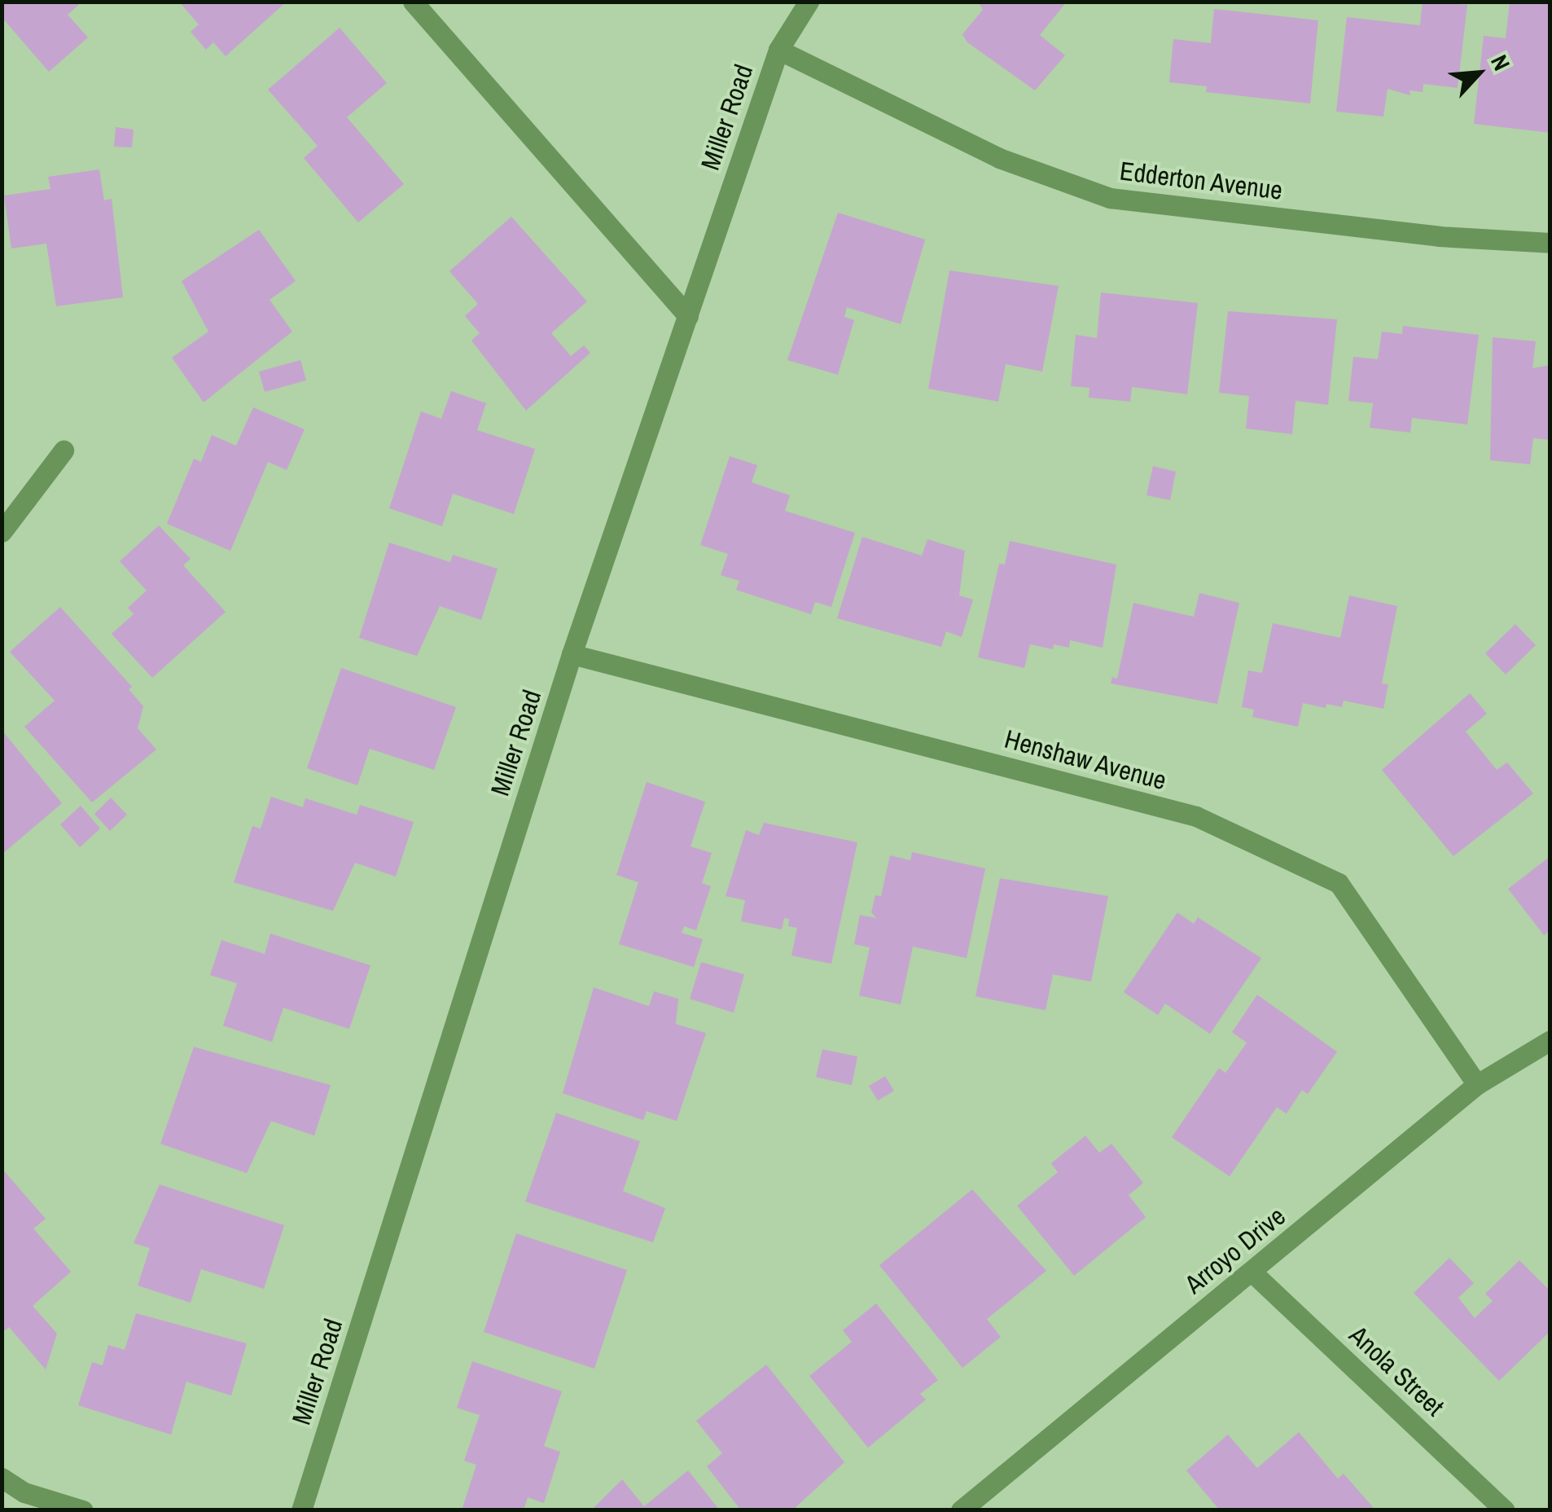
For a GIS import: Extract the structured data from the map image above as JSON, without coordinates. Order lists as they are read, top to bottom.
{
  "streets": {
    "street": [
      "Miller Road",
      "Edderton Avenue",
      "Henshaw Avenue",
      "Arroyo Drive",
      "Anola Street"
    ]
  },
  "crossings": [
    ["Miller Road", "Edderton Avenue"],
    ["Miller Road", "Henshaw Avenue"],
    ["Henshaw Avenue", "Arroyo Drive"],
    ["Arroyo Drive", "Anola Street"]
  ],
  "north": "top right"
}
